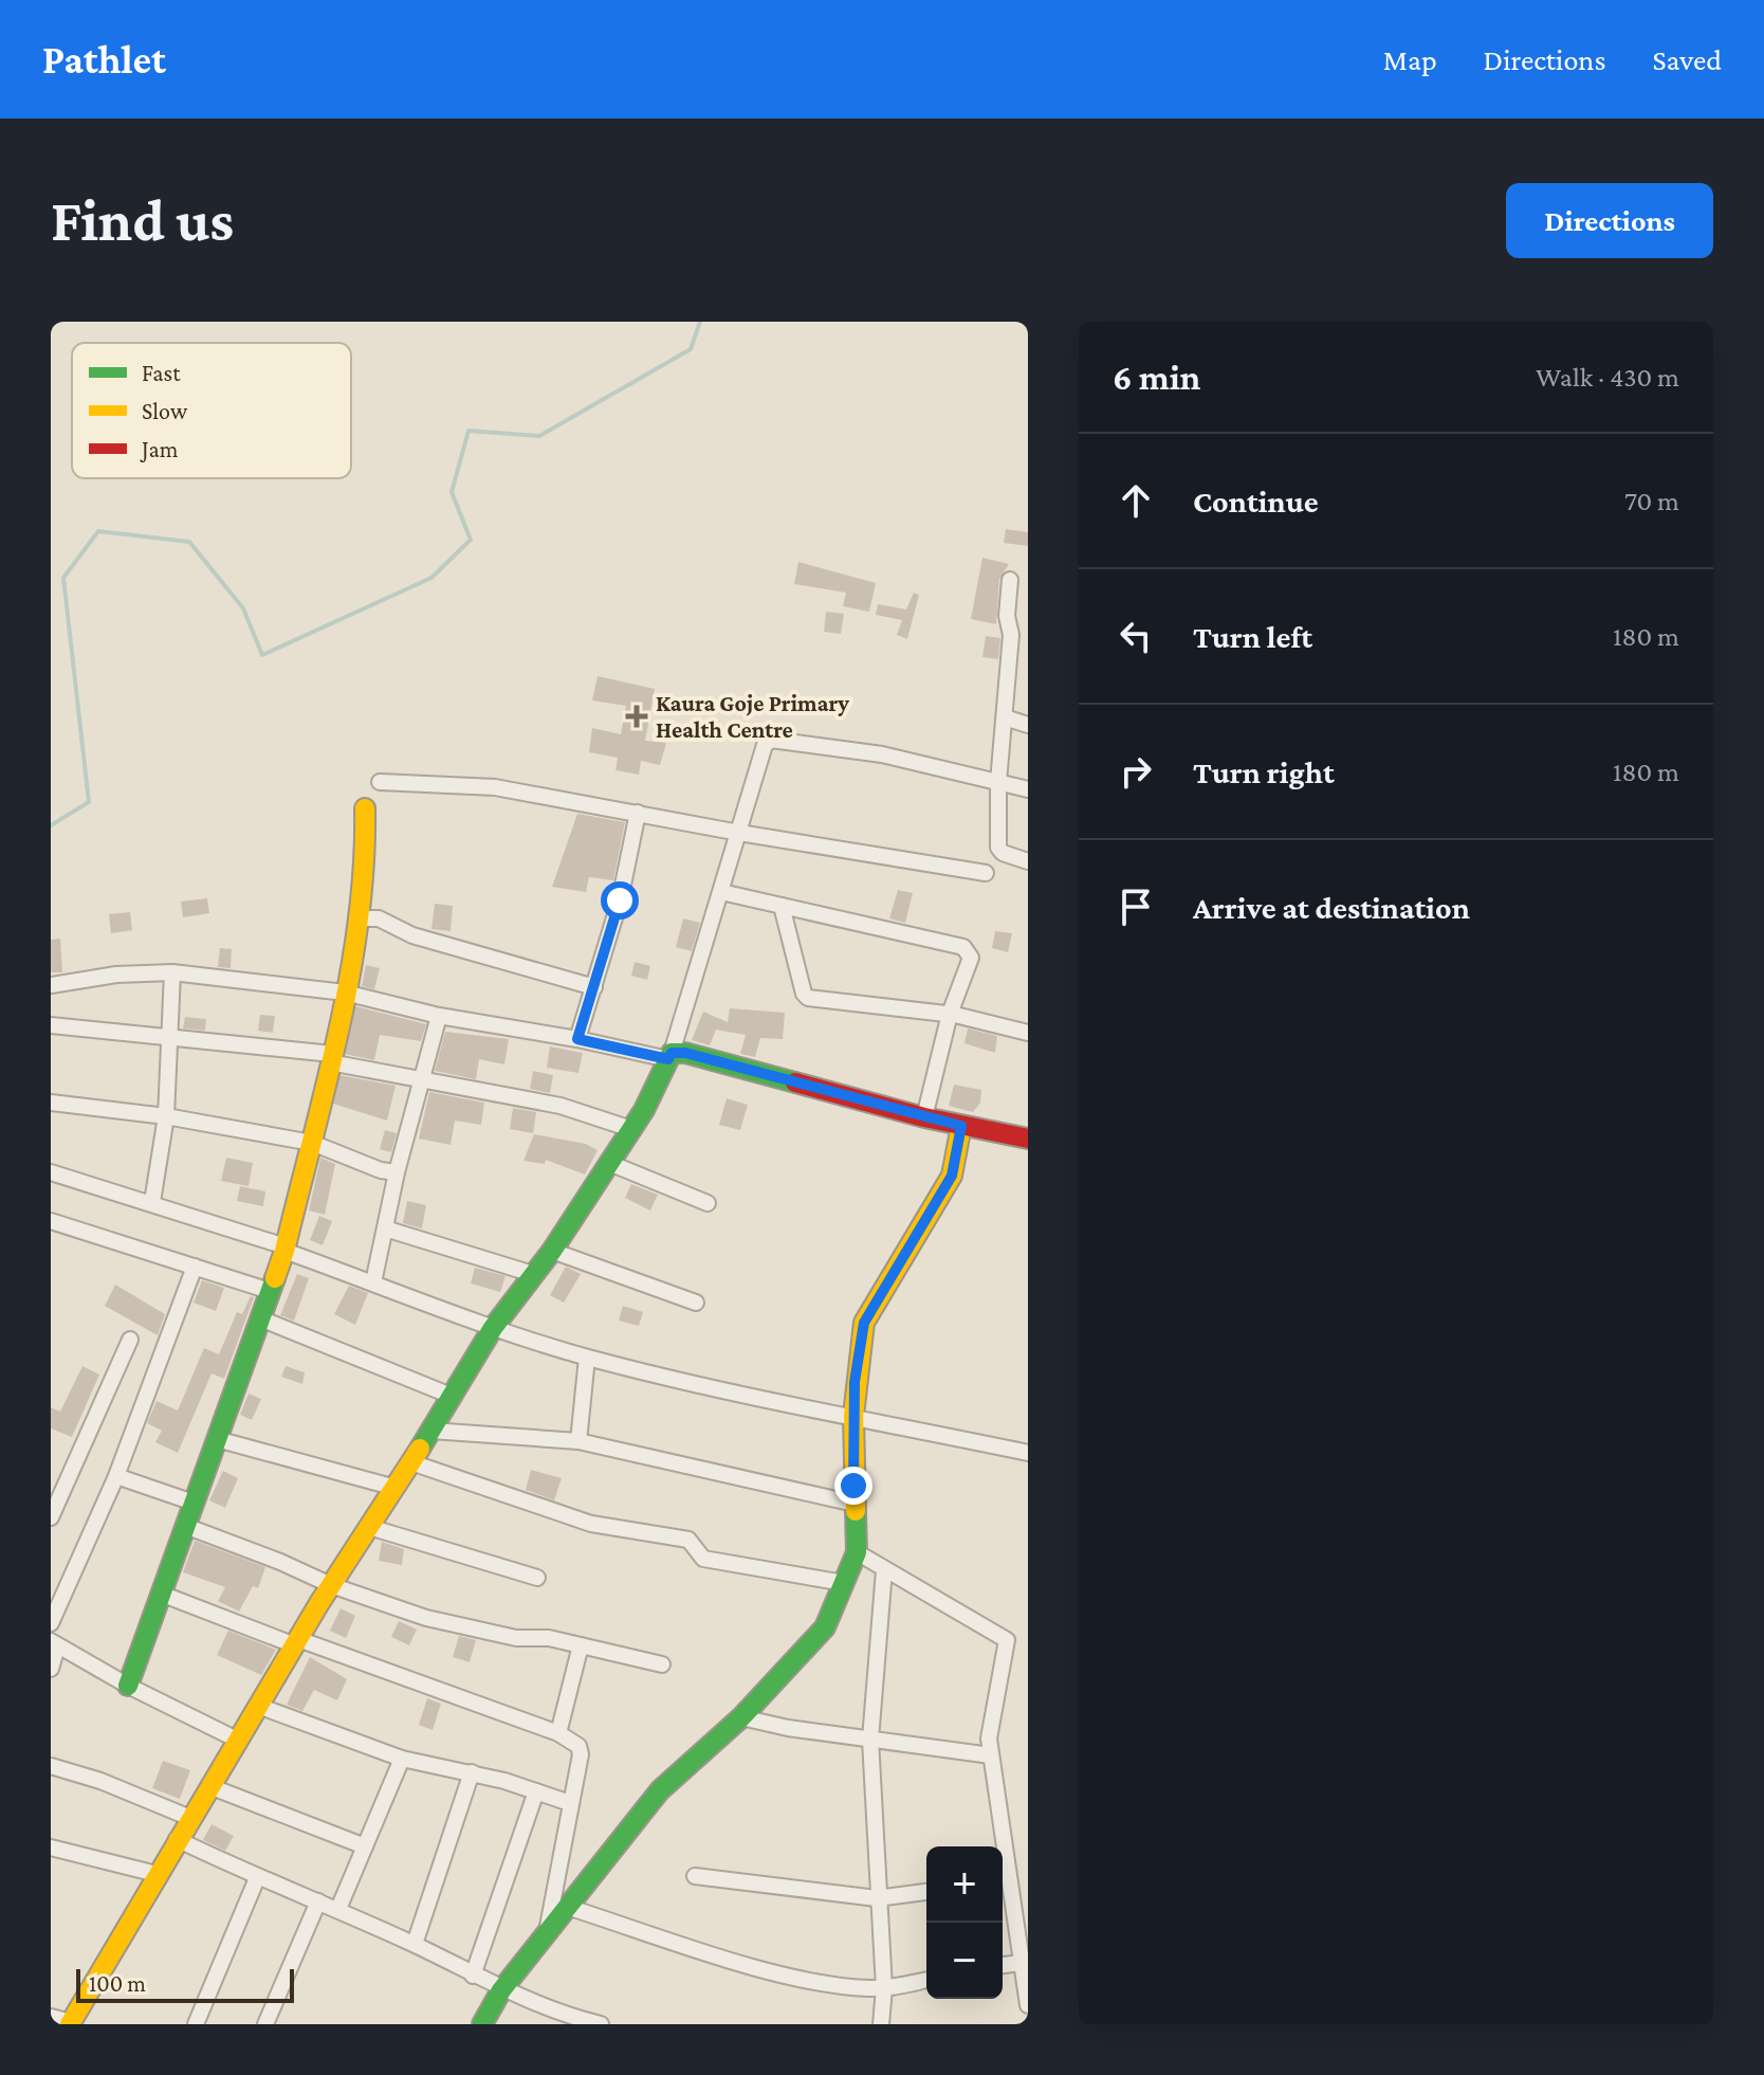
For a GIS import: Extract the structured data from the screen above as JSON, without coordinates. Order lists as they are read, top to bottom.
{
  "places": {
    "health": ["Kaura Goje Primary Health Centre"]
  },
  "legend": ["Fast", "Slow", "Jam"],
  "scale_bar": "100 m",
  "page": {
    "header": "Pathlet",
    "nav": ["Map", "Directions", "Saved"],
    "buttons": "Directions",
    "title": "Find us",
    "heading": ["6 min", "Walk · 430 m"],
    "list": [
      ["Continue", "70 m"],
      ["Turn left", "180 m"],
      ["Turn right", "180 m"],
      "Arrive at destination"
    ],
    "map_buttons": ["+", "−"],
    "scale": "100 m"
  }
}
